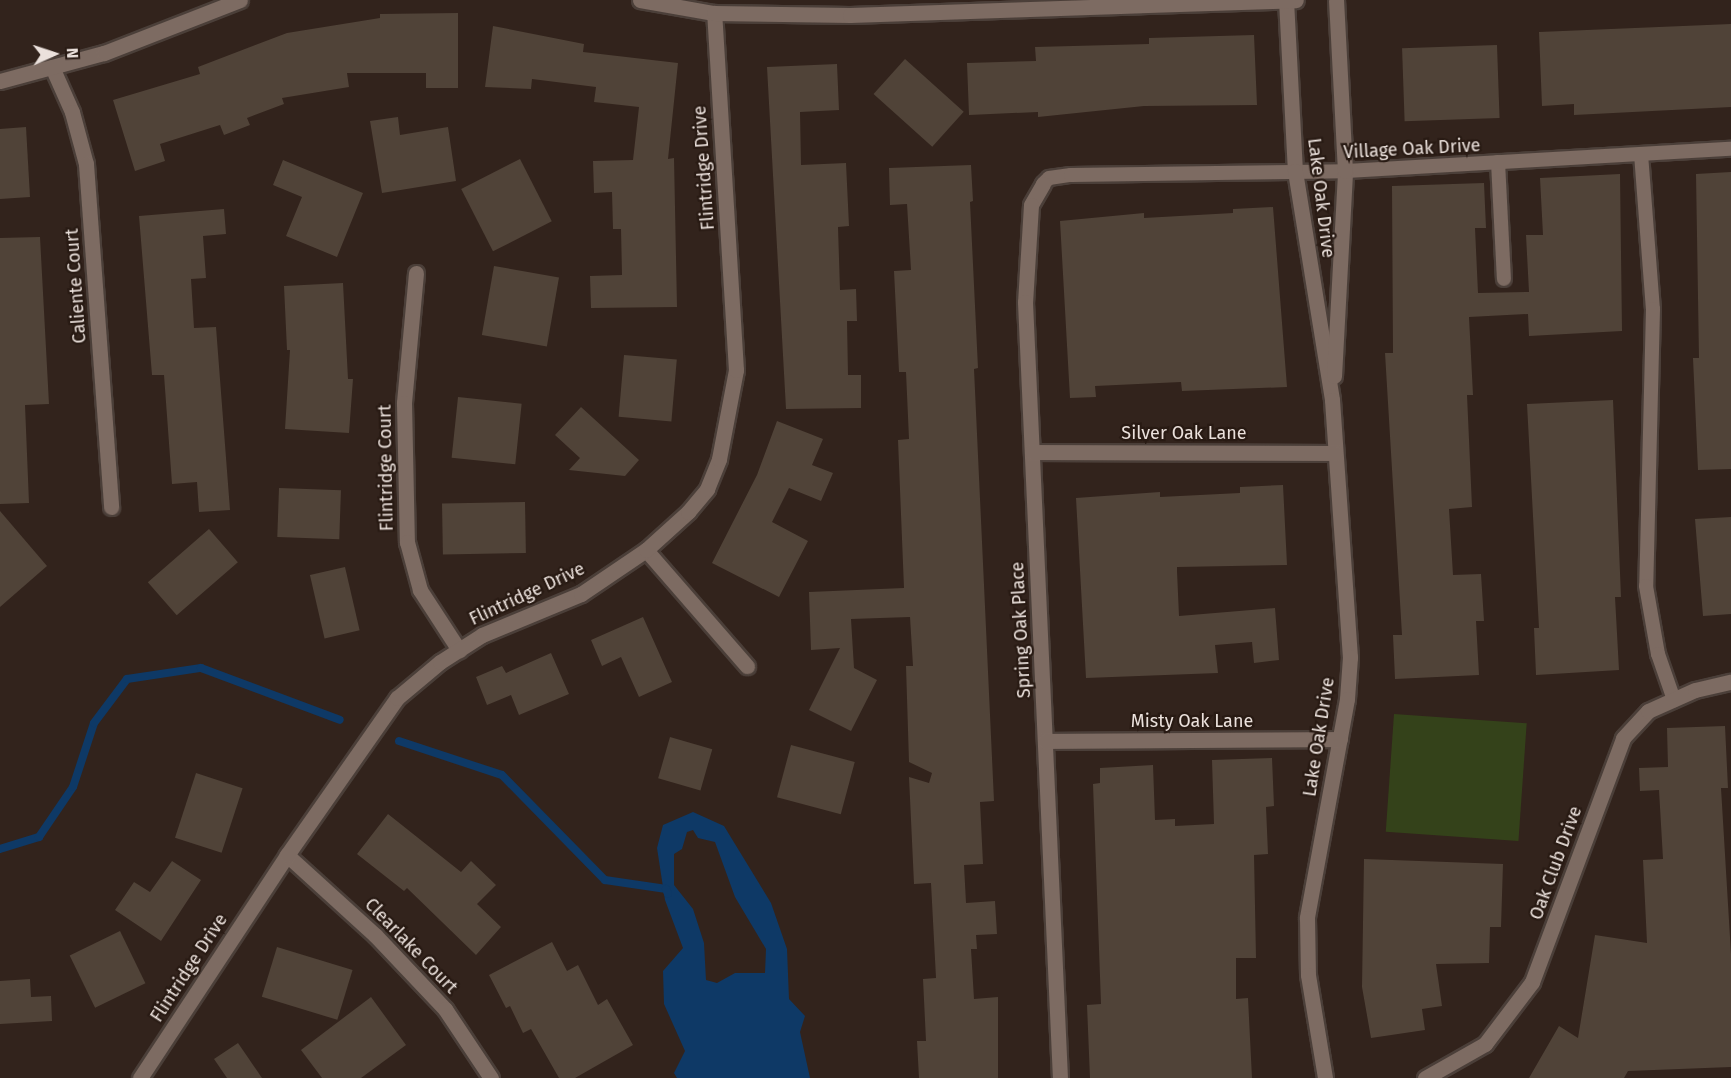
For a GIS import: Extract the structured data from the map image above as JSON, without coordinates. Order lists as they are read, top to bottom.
{
  "streets": {
    "street": [
      "Flintridge Drive",
      "Lake Oak Drive",
      "Caliente Court",
      "Silver Oak Lane",
      "Flintridge Court",
      "Spring Oak Place",
      "Misty Oak Lane",
      "Oak Club Drive",
      "Clearlake Court"
    ],
    "lane": ["Village Oak Drive"]
  },
  "crossings": [
    ["Village Oak Drive", "Lake Oak Drive"],
    ["Village Oak Drive", "Spring Oak Place"],
    ["Flintridge Drive", "Flintridge Court"],
    ["Flintridge Drive", "Clearlake Court"],
    ["Lake Oak Drive", "Silver Oak Lane"],
    ["Lake Oak Drive", "Misty Oak Lane"],
    ["Silver Oak Lane", "Spring Oak Place"],
    ["Spring Oak Place", "Misty Oak Lane"]
  ],
  "north": "right"
}
